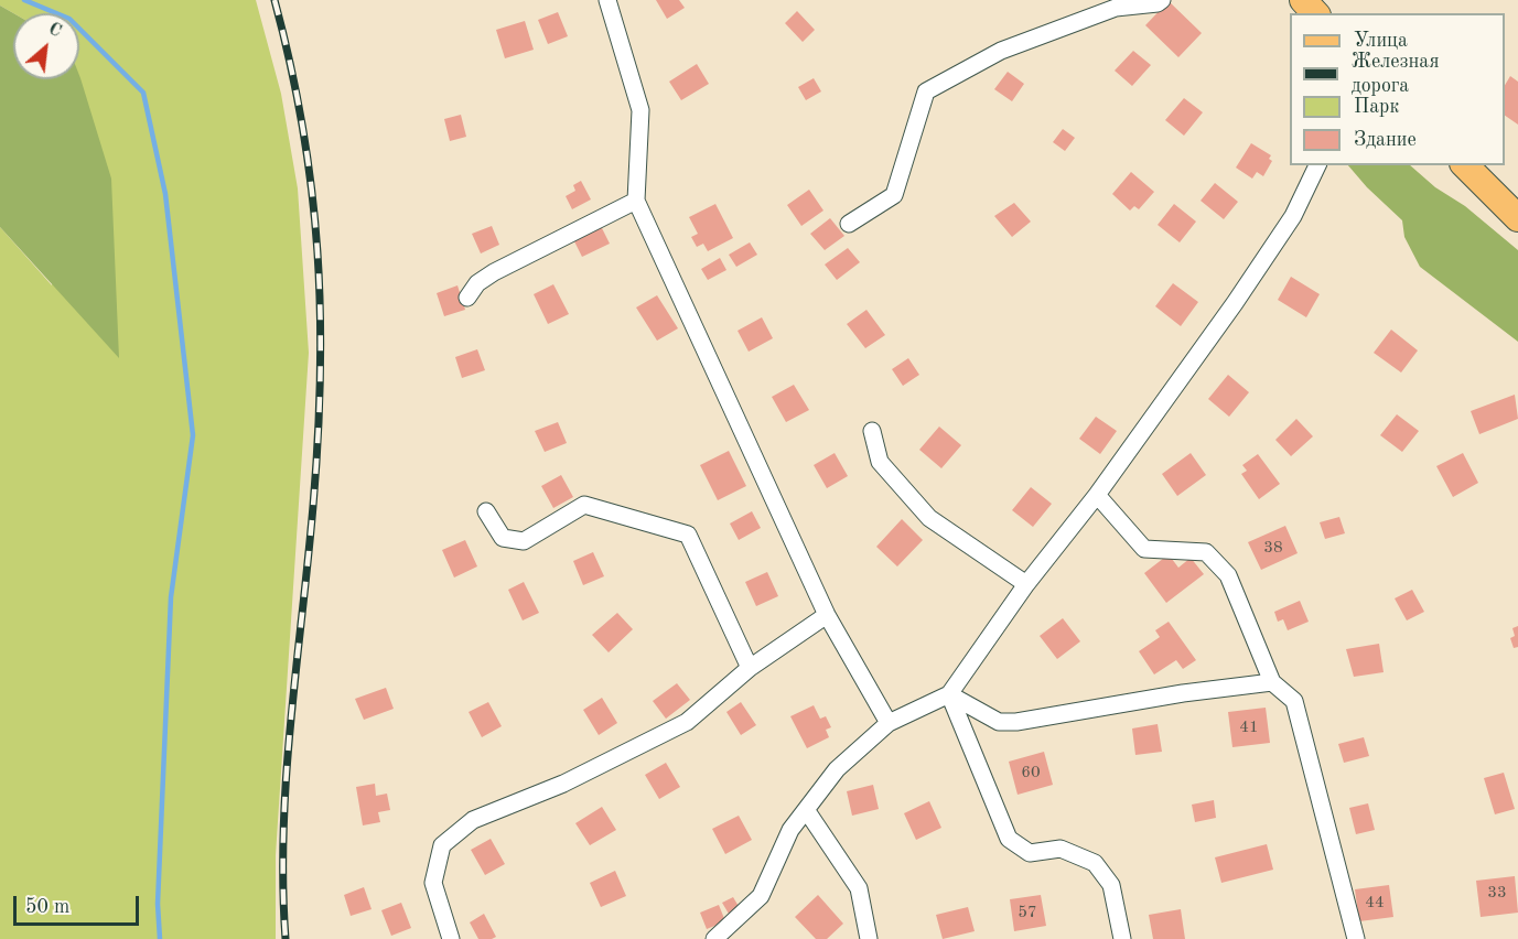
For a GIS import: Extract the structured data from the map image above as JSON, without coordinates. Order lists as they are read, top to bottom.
{
  "house_numbers": [
    "38",
    "41",
    "60",
    "33",
    "44",
    "57"
  ],
  "legend": [
    "Улица",
    "Железная дорога",
    "Парк",
    "Здание"
  ],
  "scale_bar": "50 m",
  "north": "top right"
}
